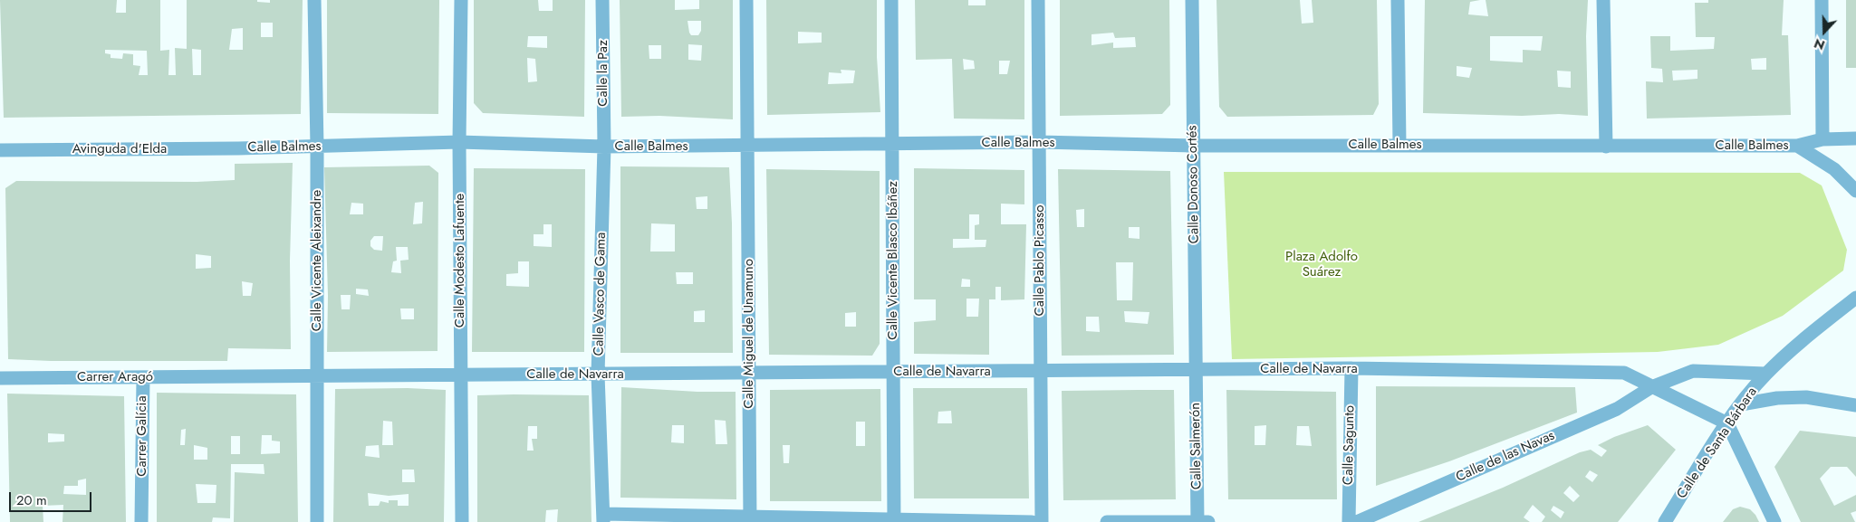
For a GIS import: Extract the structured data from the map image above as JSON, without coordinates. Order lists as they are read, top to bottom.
{
  "streets": {
    "street": [
      "Calle la Paz",
      "Calle Balmes",
      "Avinguda d'Elda",
      "Calle Donoso Cortés",
      "Calle Vicente Aleixandre",
      "Calle Modesto Lafuente",
      "Calle Vicente Blasco Ibáñez",
      "Calle Pablo Picasso",
      "Calle Vasco de Gama",
      "Calle Miguel de Unamuno",
      "Calle de Navarra",
      "Carrer Aragó",
      "Carrer Galícia",
      "Calle de Santa Bárbara",
      "Calle Sagunto",
      "Calle Salmerón",
      "Calle de las Navas"
    ]
  },
  "crossings": [
    ["Calle la Paz", "Calle Balmes"],
    ["Calle la Paz", "Calle Vasco de Gama"],
    ["Calle Balmes", "Avinguda d'Elda"],
    ["Calle Balmes", "Calle Donoso Cortés"],
    ["Calle Balmes", "Calle Vicente Aleixandre"],
    ["Calle Balmes", "Calle Modesto Lafuente"],
    ["Calle Balmes", "Calle Vicente Blasco Ibáñez"],
    ["Calle Balmes", "Calle Pablo Picasso"],
    ["Calle Balmes", "Calle Vasco de Gama"],
    ["Calle Balmes", "Calle Miguel de Unamuno"],
    ["Calle Donoso Cortés", "Calle de Navarra"],
    ["Calle Donoso Cortés", "Calle Salmerón"],
    ["Calle Vicente Aleixandre", "Calle de Navarra"],
    ["Calle Modesto Lafuente", "Calle de Navarra"],
    ["Calle Vicente Blasco Ibáñez", "Calle de Navarra"],
    ["Calle Pablo Picasso", "Calle de Navarra"],
    ["Calle Vasco de Gama", "Calle de Navarra"],
    ["Calle Miguel de Unamuno", "Calle de Navarra"],
    ["Calle de Navarra", "Carrer Aragó"],
    ["Calle de Navarra", "Calle de Santa Bárbara"],
    ["Calle de Navarra", "Calle Sagunto"],
    ["Calle de Navarra", "Calle Salmerón"],
    ["Calle de Navarra", "Calle de las Navas"],
    ["Carrer Aragó", "Carrer Galícia"]
  ],
  "parks": ["Plaza Adolfo Suárez"],
  "scale_bar": "20 m",
  "north": "bottom"
}
